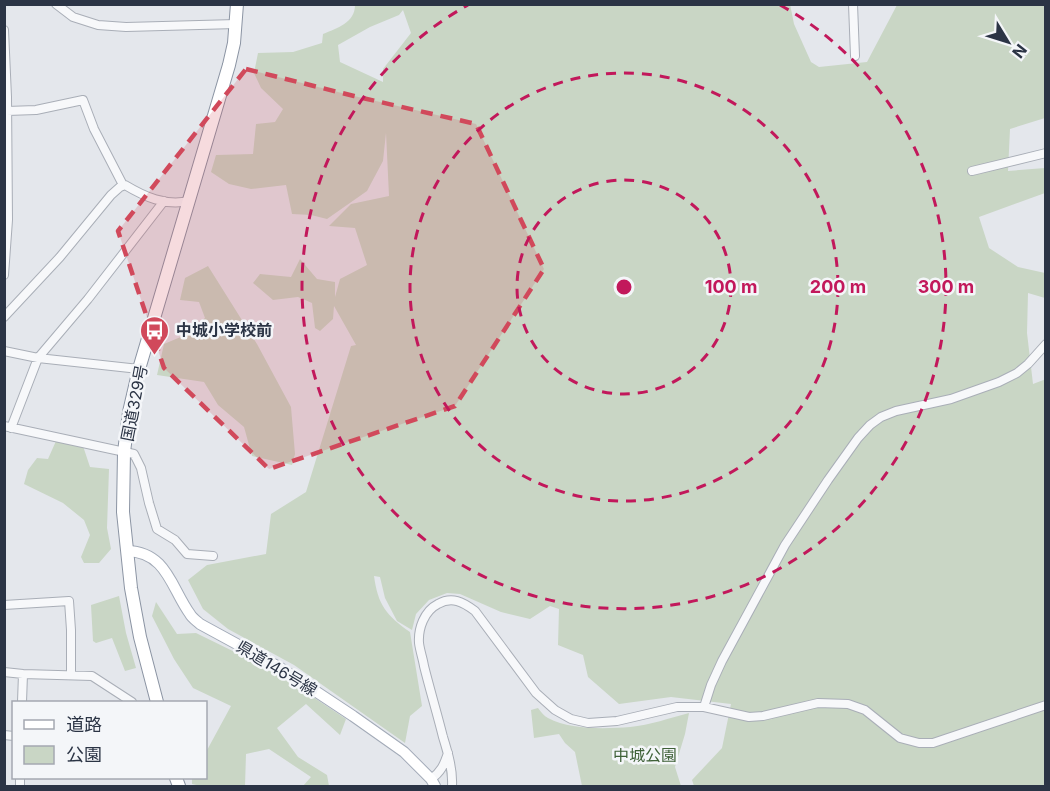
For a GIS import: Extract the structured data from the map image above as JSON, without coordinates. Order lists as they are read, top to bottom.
{
  "streets": {
    "highway": ["国道329号"],
    "main road": ["県道146号線"]
  },
  "crossings": [
    ["国道329号", "県道146号線"]
  ],
  "parks": ["中城公園"],
  "places": {
    "bus stop": ["中城小学校前"]
  },
  "legend": ["道路", "公園"],
  "north": "bottom right",
  "rings": ["100 m", "200 m", "300 m"]
}
